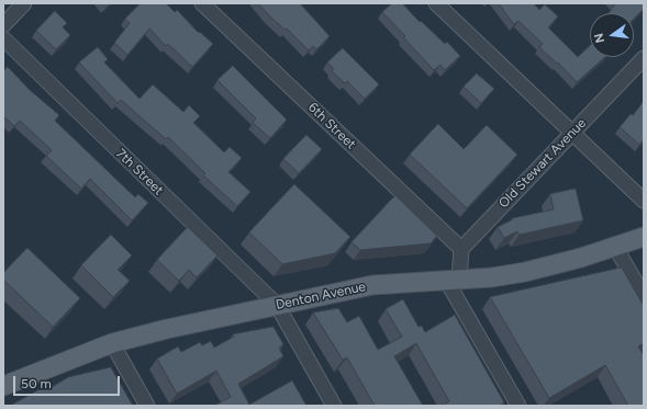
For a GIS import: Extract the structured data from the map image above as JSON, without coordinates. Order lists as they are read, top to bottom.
{
  "streets": {
    "main road": ["Denton Avenue"],
    "street": ["6th Street", "Old Stewart Avenue", "7th Street"]
  },
  "crossings": [
    ["6th Street", "Old Stewart Avenue"],
    ["7th Street", "Denton Avenue"]
  ],
  "scale_bar": "50 m",
  "north": "left"
}
